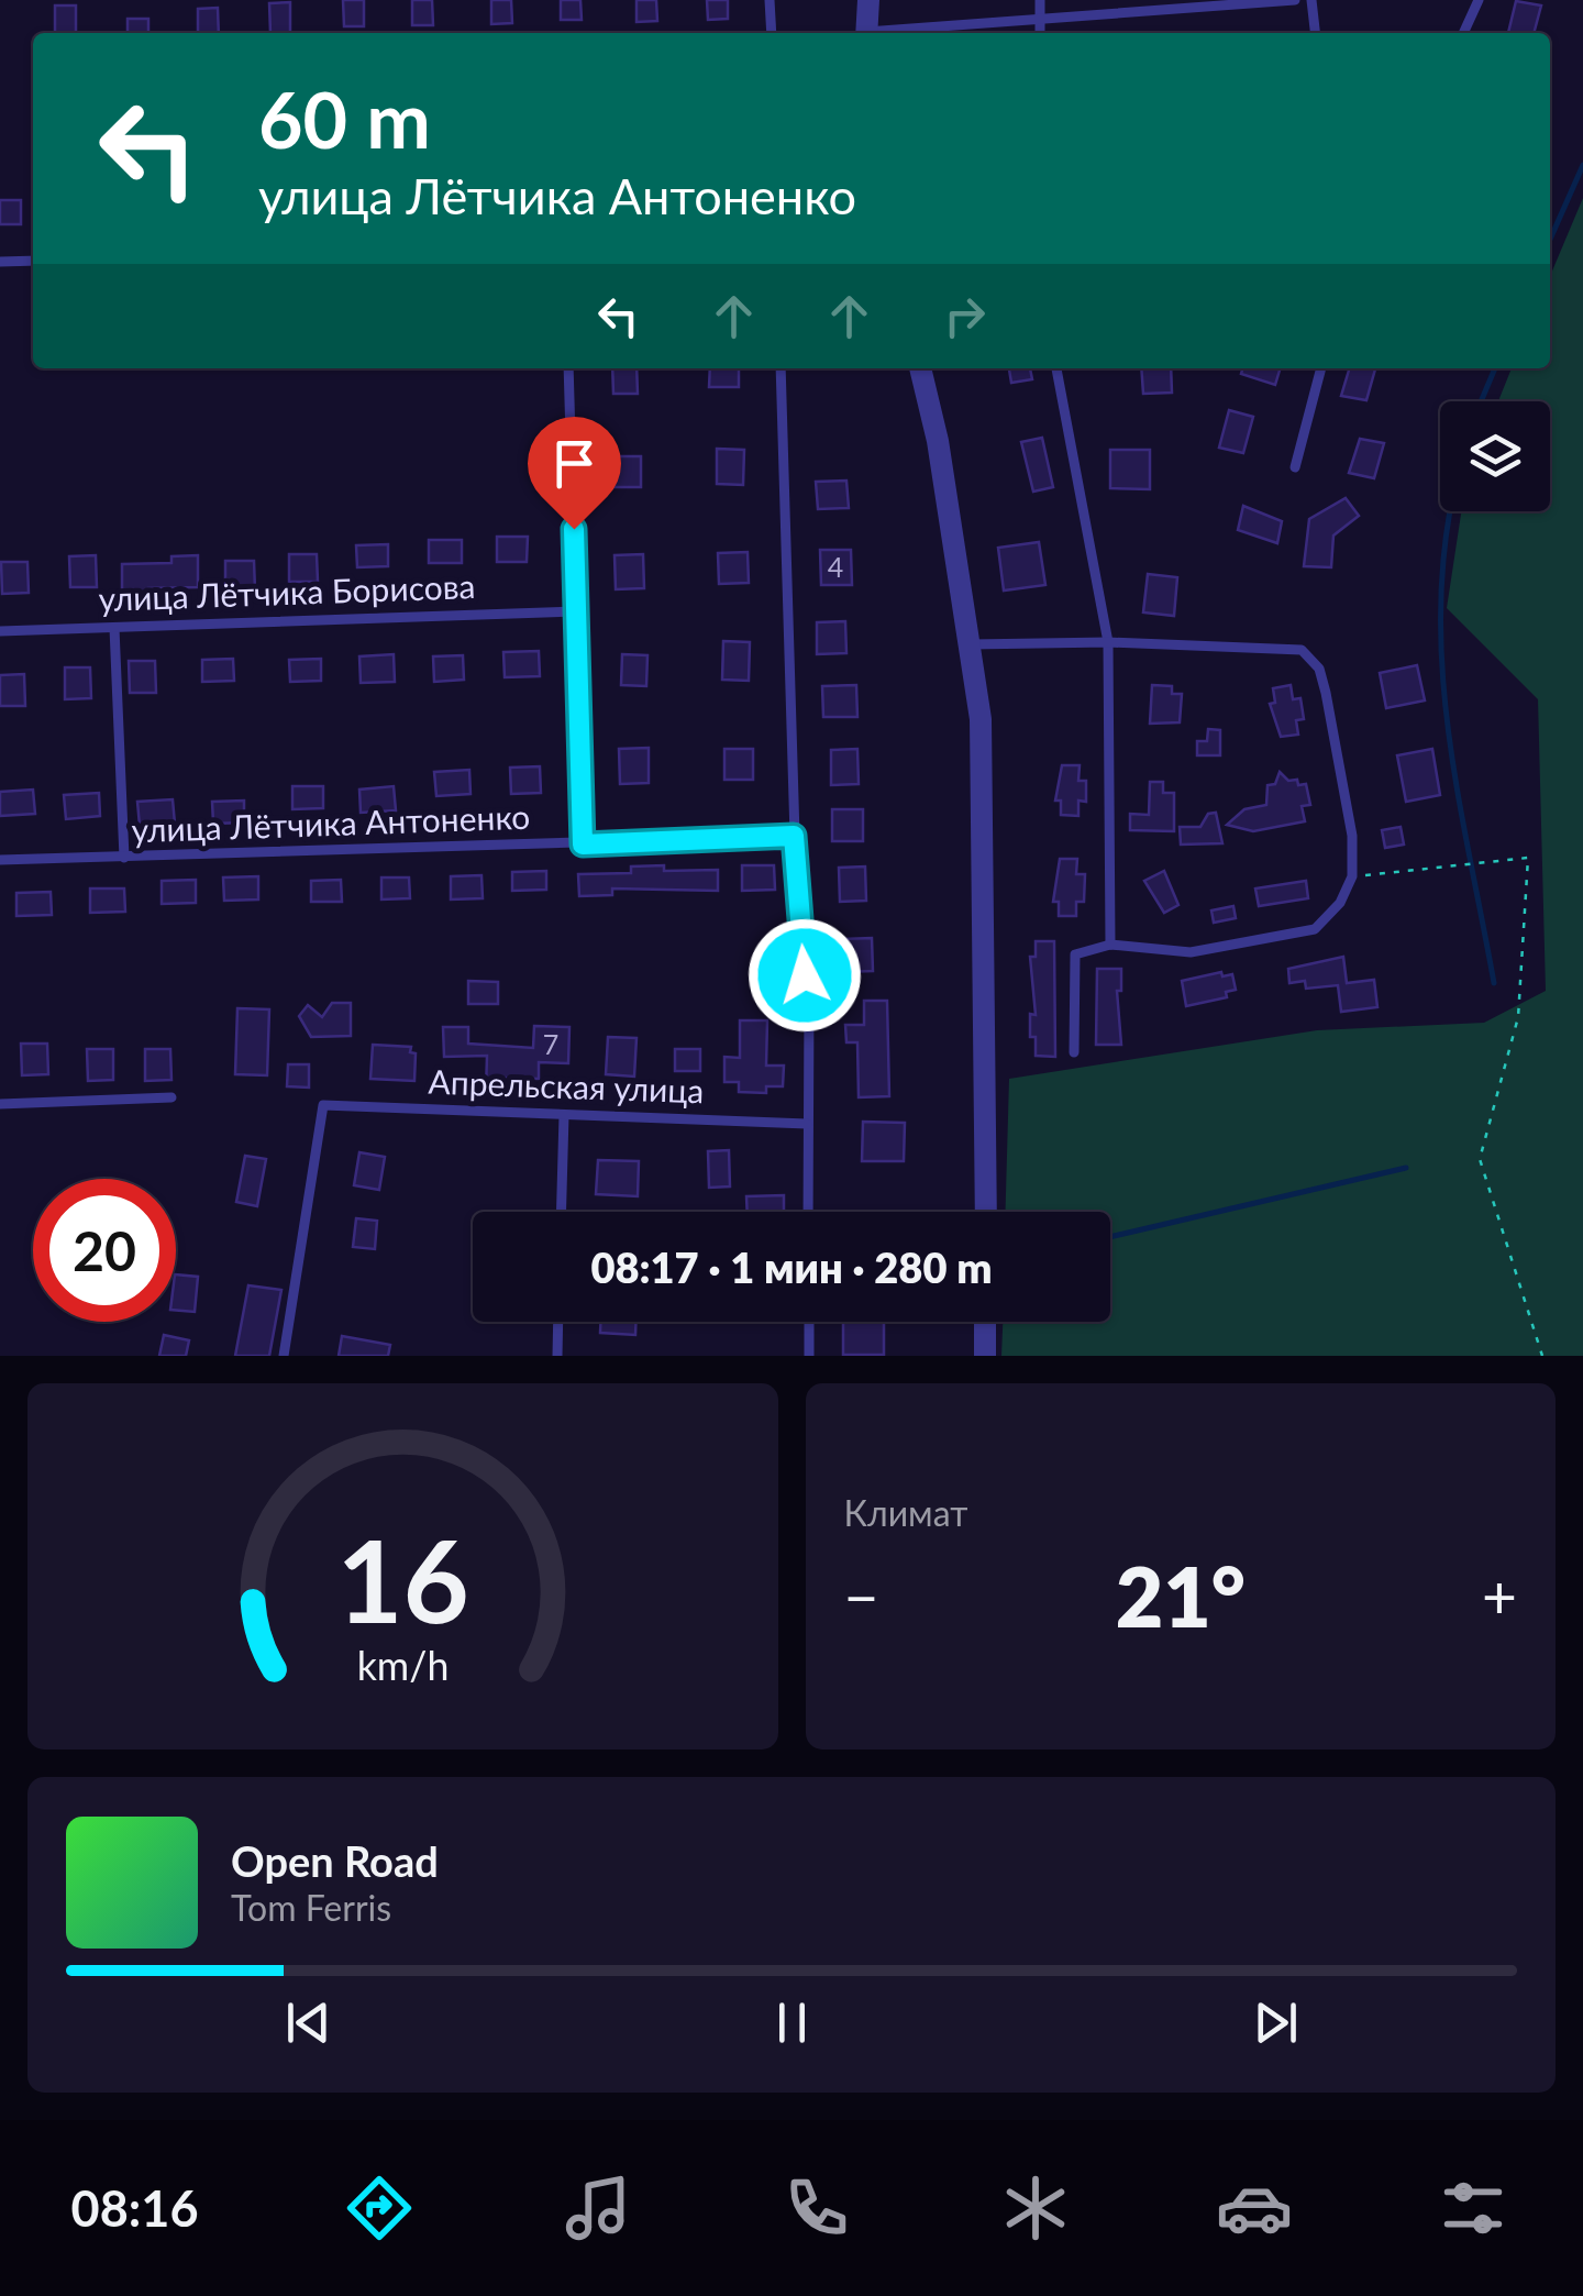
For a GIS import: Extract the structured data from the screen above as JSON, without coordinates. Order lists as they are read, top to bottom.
{
  "streets": {
    "lane": ["улица Лётчика Борисова", "улица Лётчика Антоненко", "Апрельская улица"]
  },
  "house_numbers": ["4", "7"],
  "page": {
    "turn": ["60 m", "улица Лётчика Антоненко"],
    "limit": "20",
    "trip": "08:17 · 1 мин · 280 m",
    "tile": "Климат",
    "heat": ["−", "21°", "+"],
    "song": ["Open Road", "Tom Ferris"],
    "tabs": "08:16",
    "gauge": ["16", "km/h"]
  }
}
